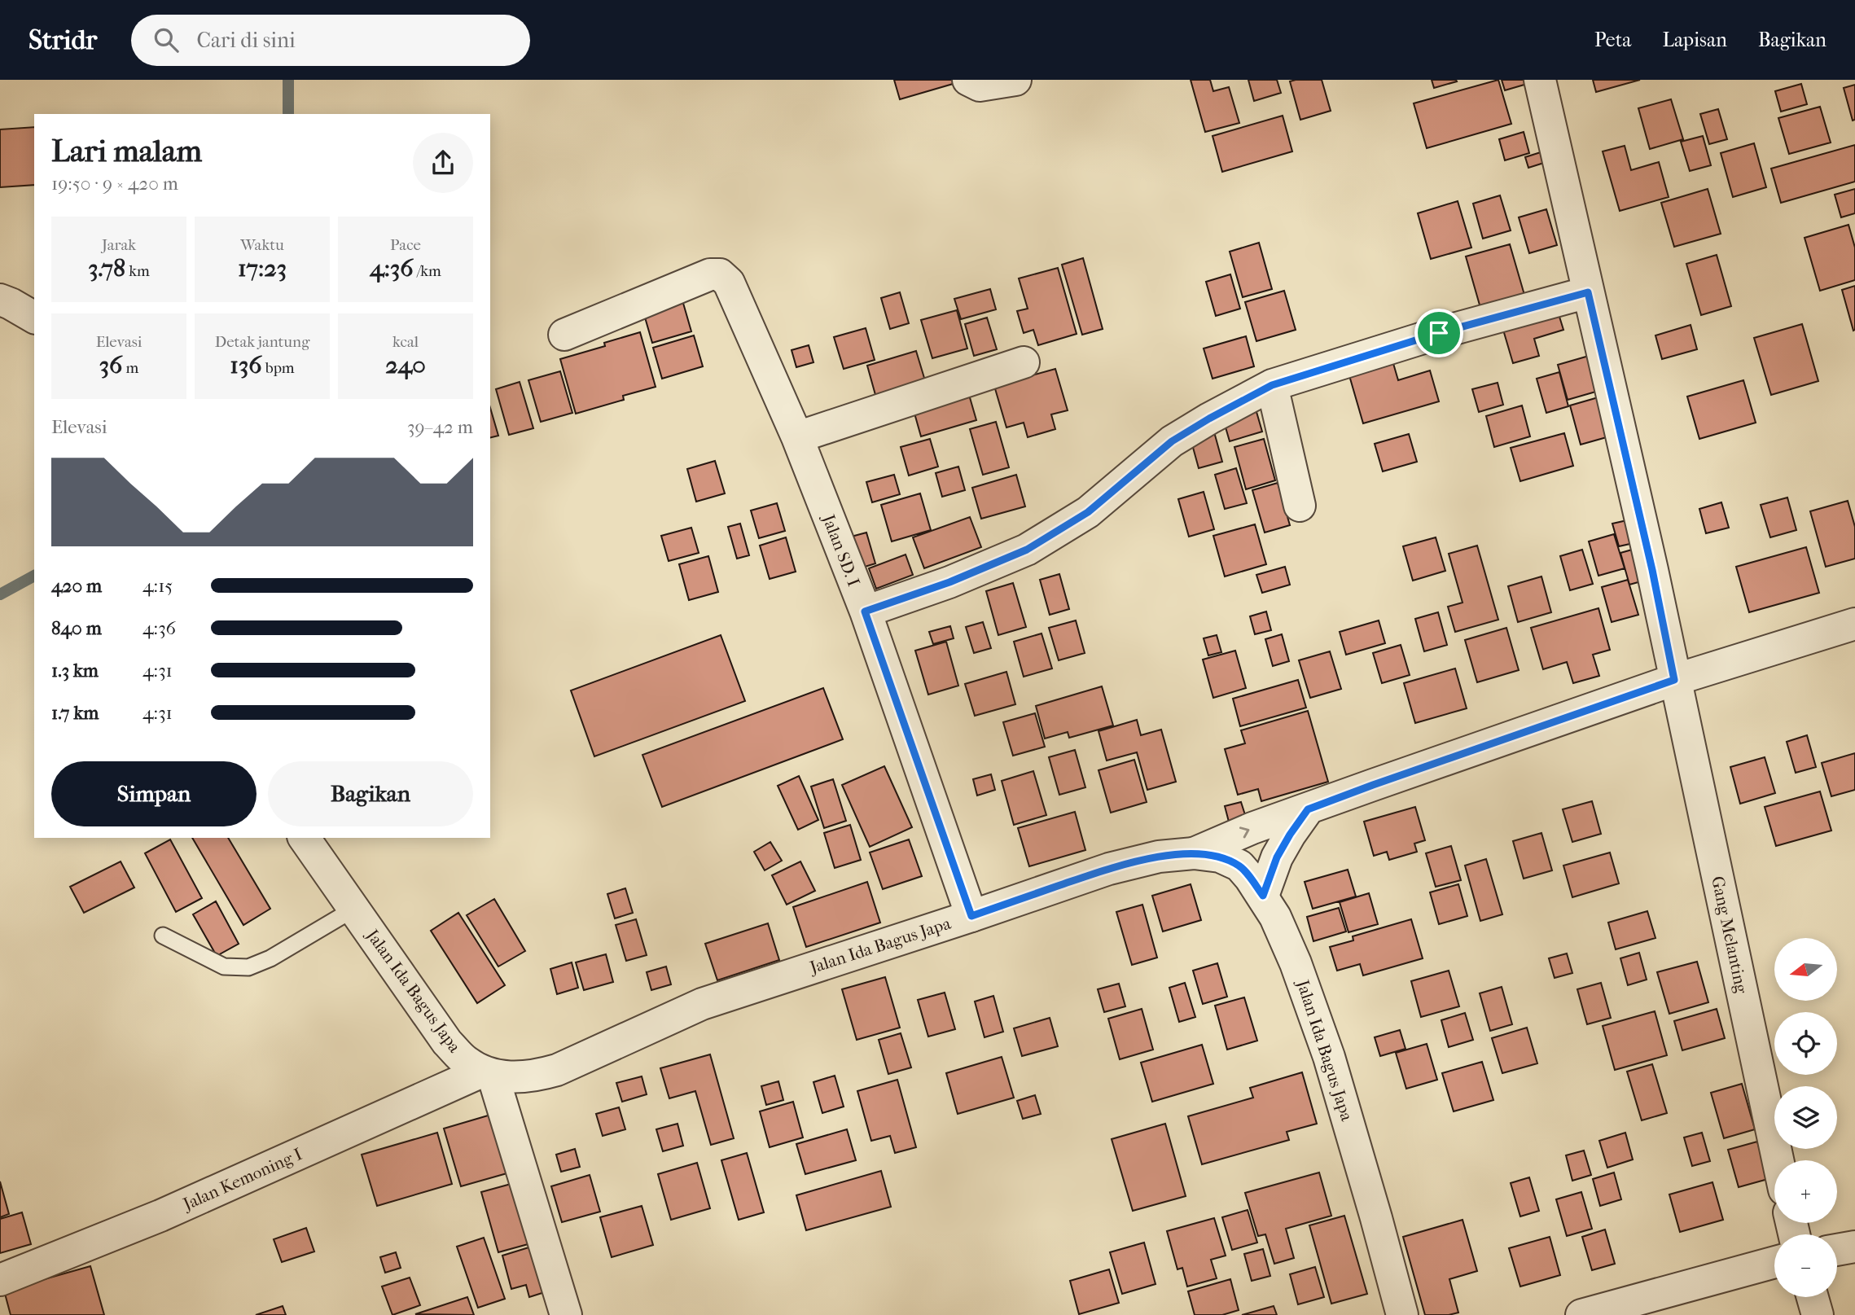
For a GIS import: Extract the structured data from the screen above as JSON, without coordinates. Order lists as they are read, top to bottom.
{
  "streets": {
    "street": [
      "Jalan SD. I",
      "Gang Melanting",
      "Jalan Ida Bagus Japa",
      "Jalan Kemoning I"
    ]
  },
  "crossings": [
    ["Jalan SD. I", "Jalan Ida Bagus Japa"],
    ["Jalan Ida Bagus Japa", "Jalan Kemoning I"]
  ],
  "north": "left",
  "page": {
    "header": "Stridr",
    "search": "Cari di sini",
    "nav": ["Peta", "Lapisan", "Bagikan"],
    "heading": ["Lari malam", "19:50 · 9 × 420 m"],
    "stats": [
      ["Jarak", "3.78 km"],
      ["Waktu", "17:23"],
      ["Pace", "4:36 /km"],
      ["Elevasi", "36 m"],
      ["Detak jantung", "136 bpm"],
      ["kcal", "240"]
    ],
    "chart": ["Elevasi", "39–42 m"],
    "list": [
      {
        "name": "420 m",
        "note": "4:15"
      },
      {
        "name": "840 m",
        "note": "4:36"
      },
      {
        "name": "1.3 km",
        "note": "4:31"
      },
      {
        "name": "1.7 km",
        "note": "4:31"
      }
    ],
    "buttons": ["Simpan", "Bagikan"],
    "map_buttons": ["+", "−"]
  }
}
